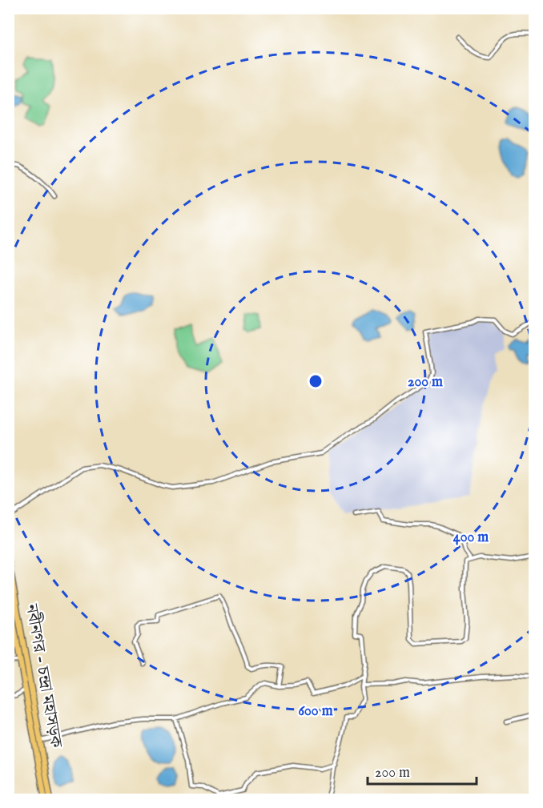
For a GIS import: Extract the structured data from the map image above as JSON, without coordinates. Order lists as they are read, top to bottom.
{
  "streets": {
    "highway": ["নবীনগর - চন্দ্রা মহাসড়ক"]
  },
  "scale_bar": "200 m",
  "rings": ["200 m", "400 m", "600 m"]
}
